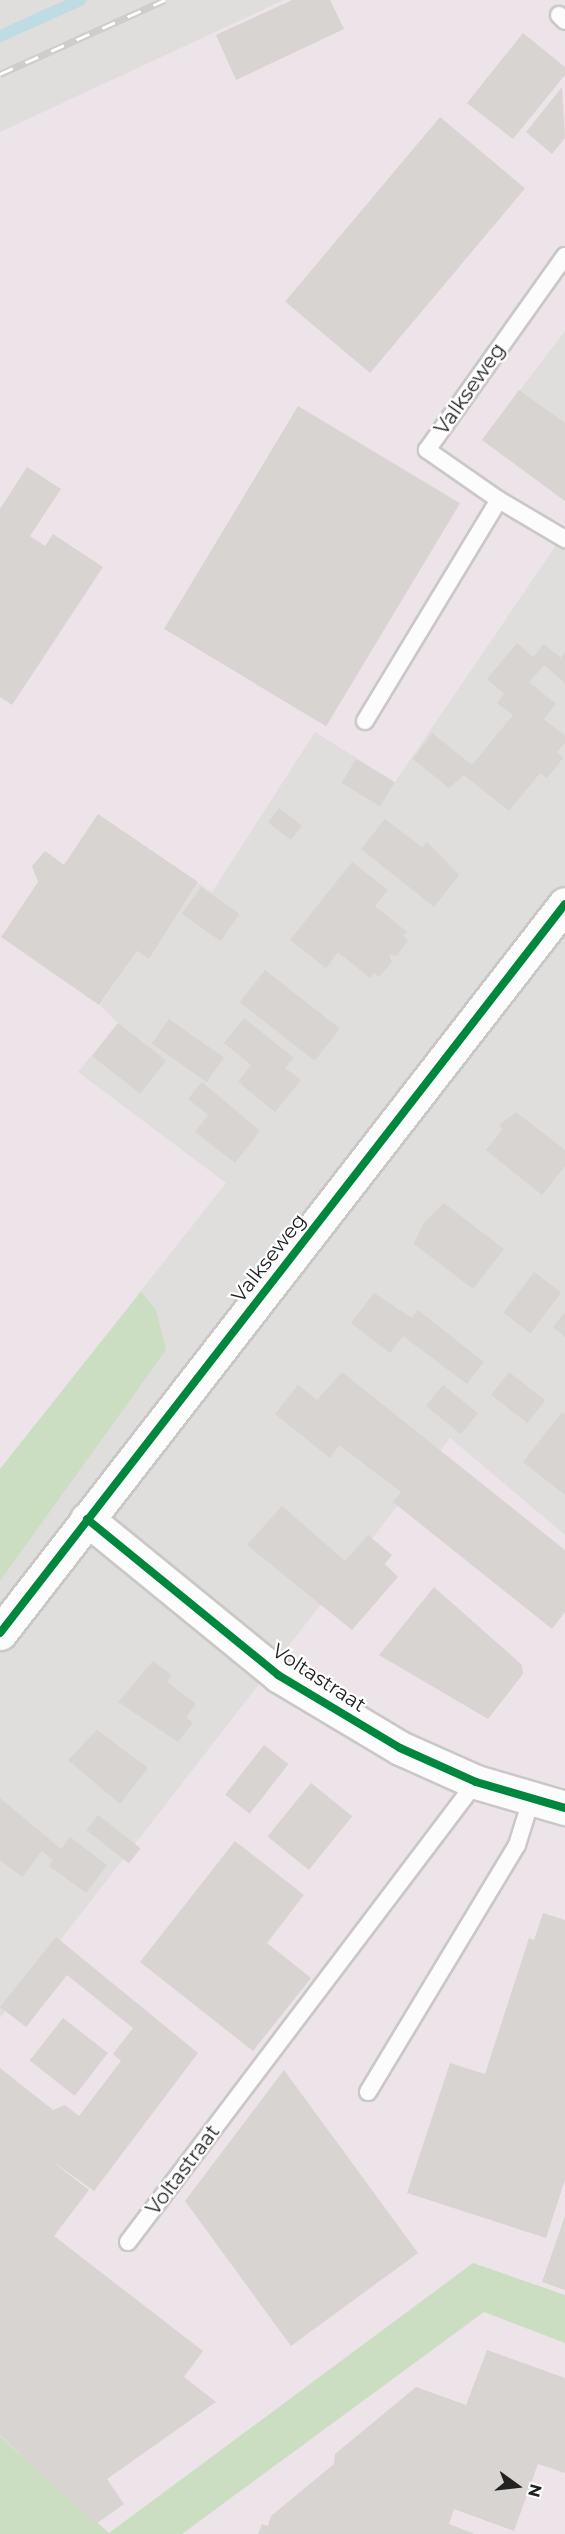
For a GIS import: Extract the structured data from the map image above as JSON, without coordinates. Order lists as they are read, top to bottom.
{
  "streets": {
    "street": ["Valkseweg", "Voltastraat"]
  },
  "crossings": [
    ["Valkseweg", "Voltastraat"]
  ],
  "north": "right"
}
